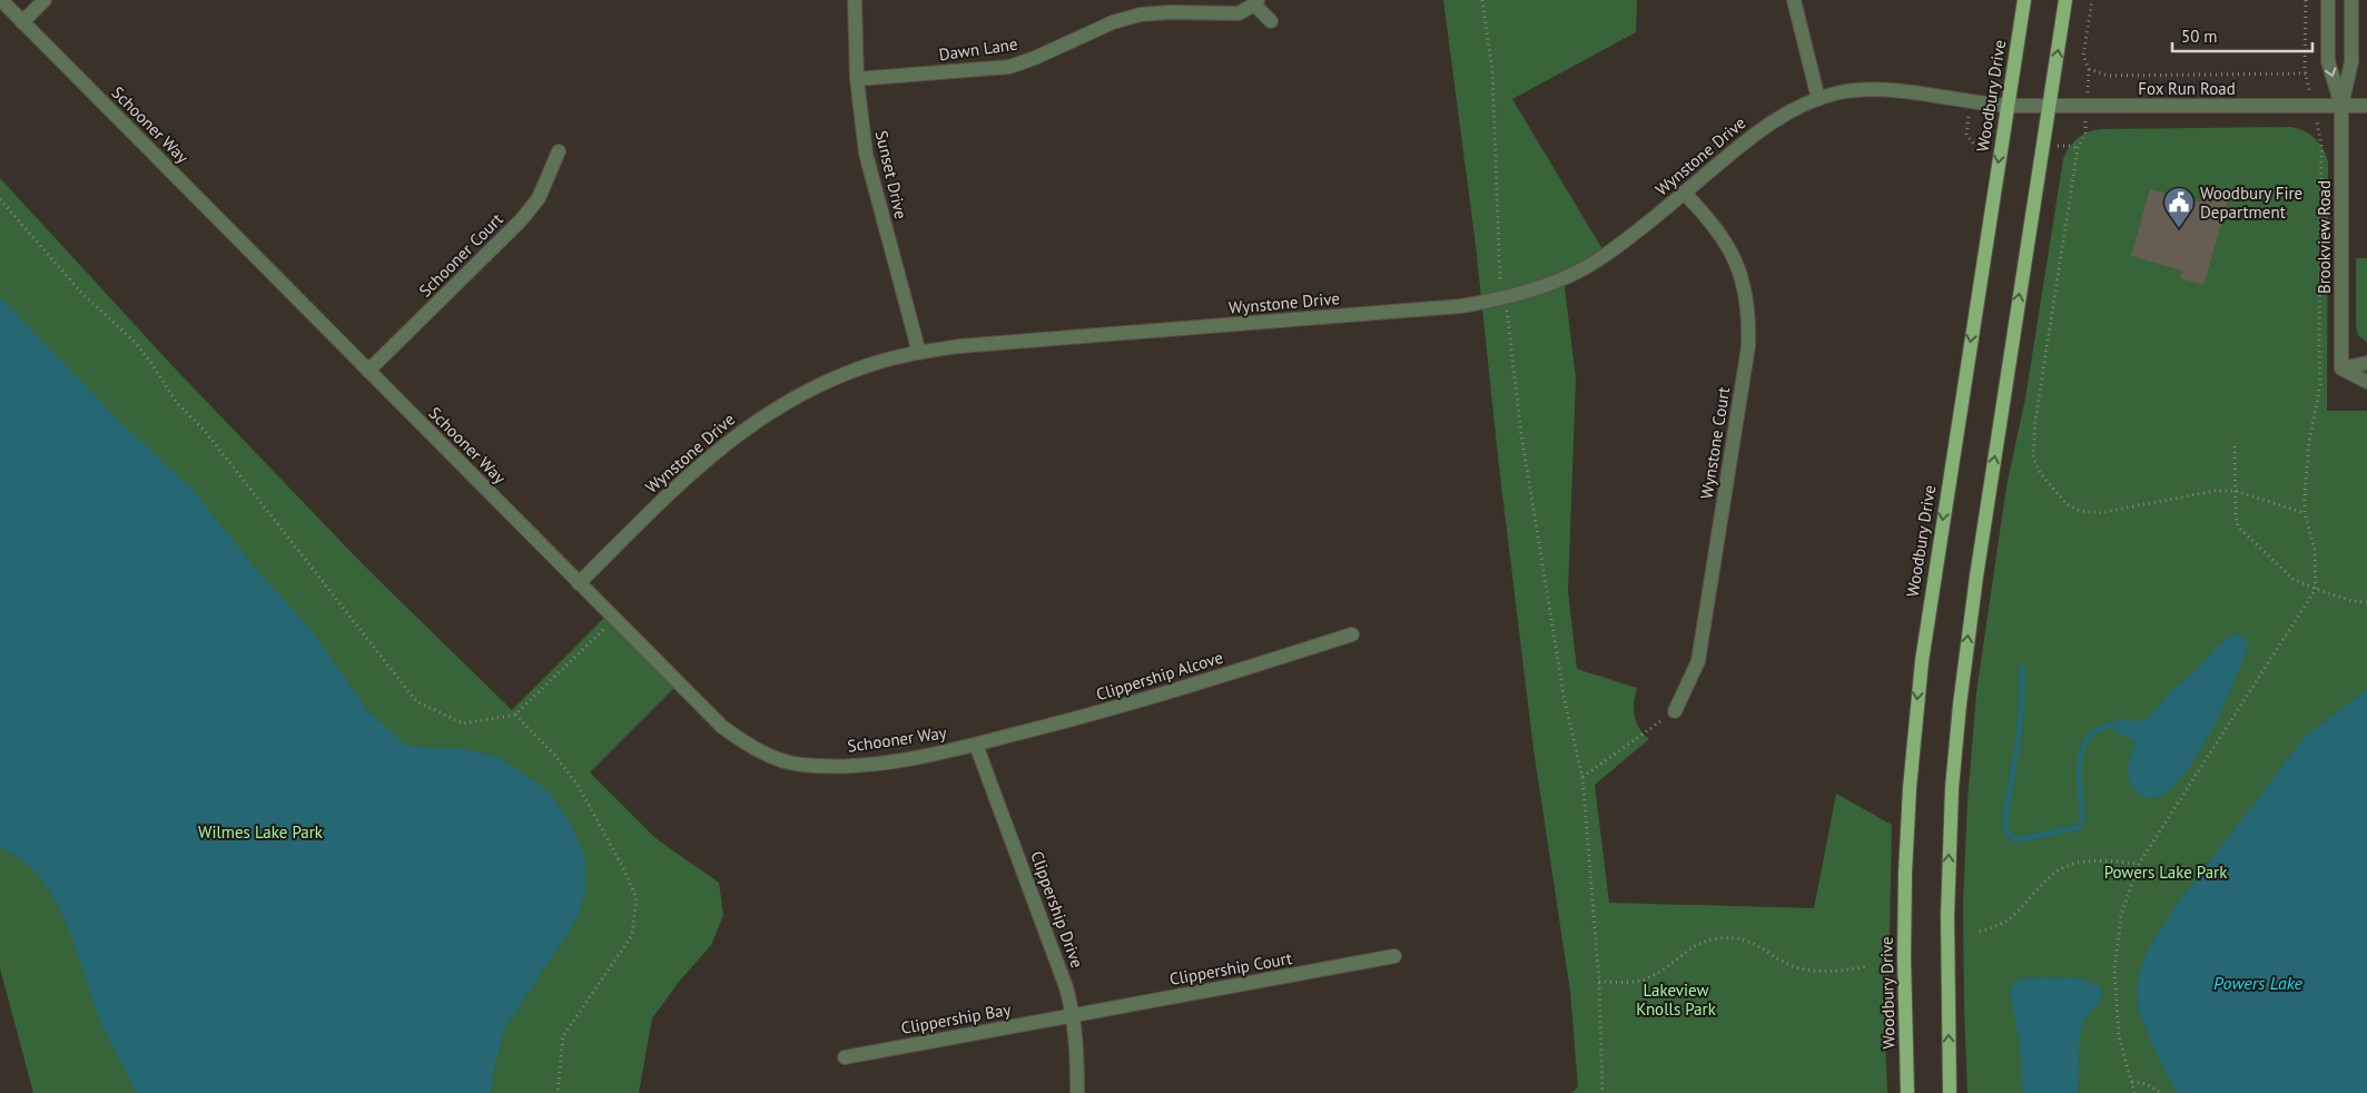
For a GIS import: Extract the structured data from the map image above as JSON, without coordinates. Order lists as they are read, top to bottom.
{
  "streets": {
    "main road": ["Woodbury Drive"],
    "street": [
      "Dawn Lane",
      "Fox Run Road",
      "Schooner Way",
      "Wynstone Drive",
      "Sunset Drive",
      "Brookview Road",
      "Schooner Court",
      "Wynstone Court",
      "Clippership Alcove",
      "Clippership Drive",
      "Clippership Court",
      "Clippership Bay"
    ]
  },
  "crossings": [
    ["Dawn Lane", "Sunset Drive"],
    ["Fox Run Road", "Woodbury Drive"],
    ["Fox Run Road", "Wynstone Drive"],
    ["Fox Run Road", "Brookview Road"],
    ["Woodbury Drive", "Wynstone Drive"],
    ["Schooner Way", "Wynstone Drive"],
    ["Schooner Way", "Schooner Court"],
    ["Schooner Way", "Clippership Alcove"],
    ["Schooner Way", "Clippership Drive"],
    ["Wynstone Drive", "Sunset Drive"],
    ["Wynstone Drive", "Wynstone Court"],
    ["Clippership Alcove", "Clippership Drive"],
    ["Clippership Drive", "Clippership Court"],
    ["Clippership Drive", "Clippership Bay"],
    ["Clippership Court", "Clippership Bay"]
  ],
  "water": ["Powers Lake"],
  "parks": ["Wilmes Lake Park", "Powers Lake Park", "Lakeview Knolls Park"],
  "places": {
    "public building": ["Woodbury Fire Department"]
  },
  "scale_bar": "50 m"
}
